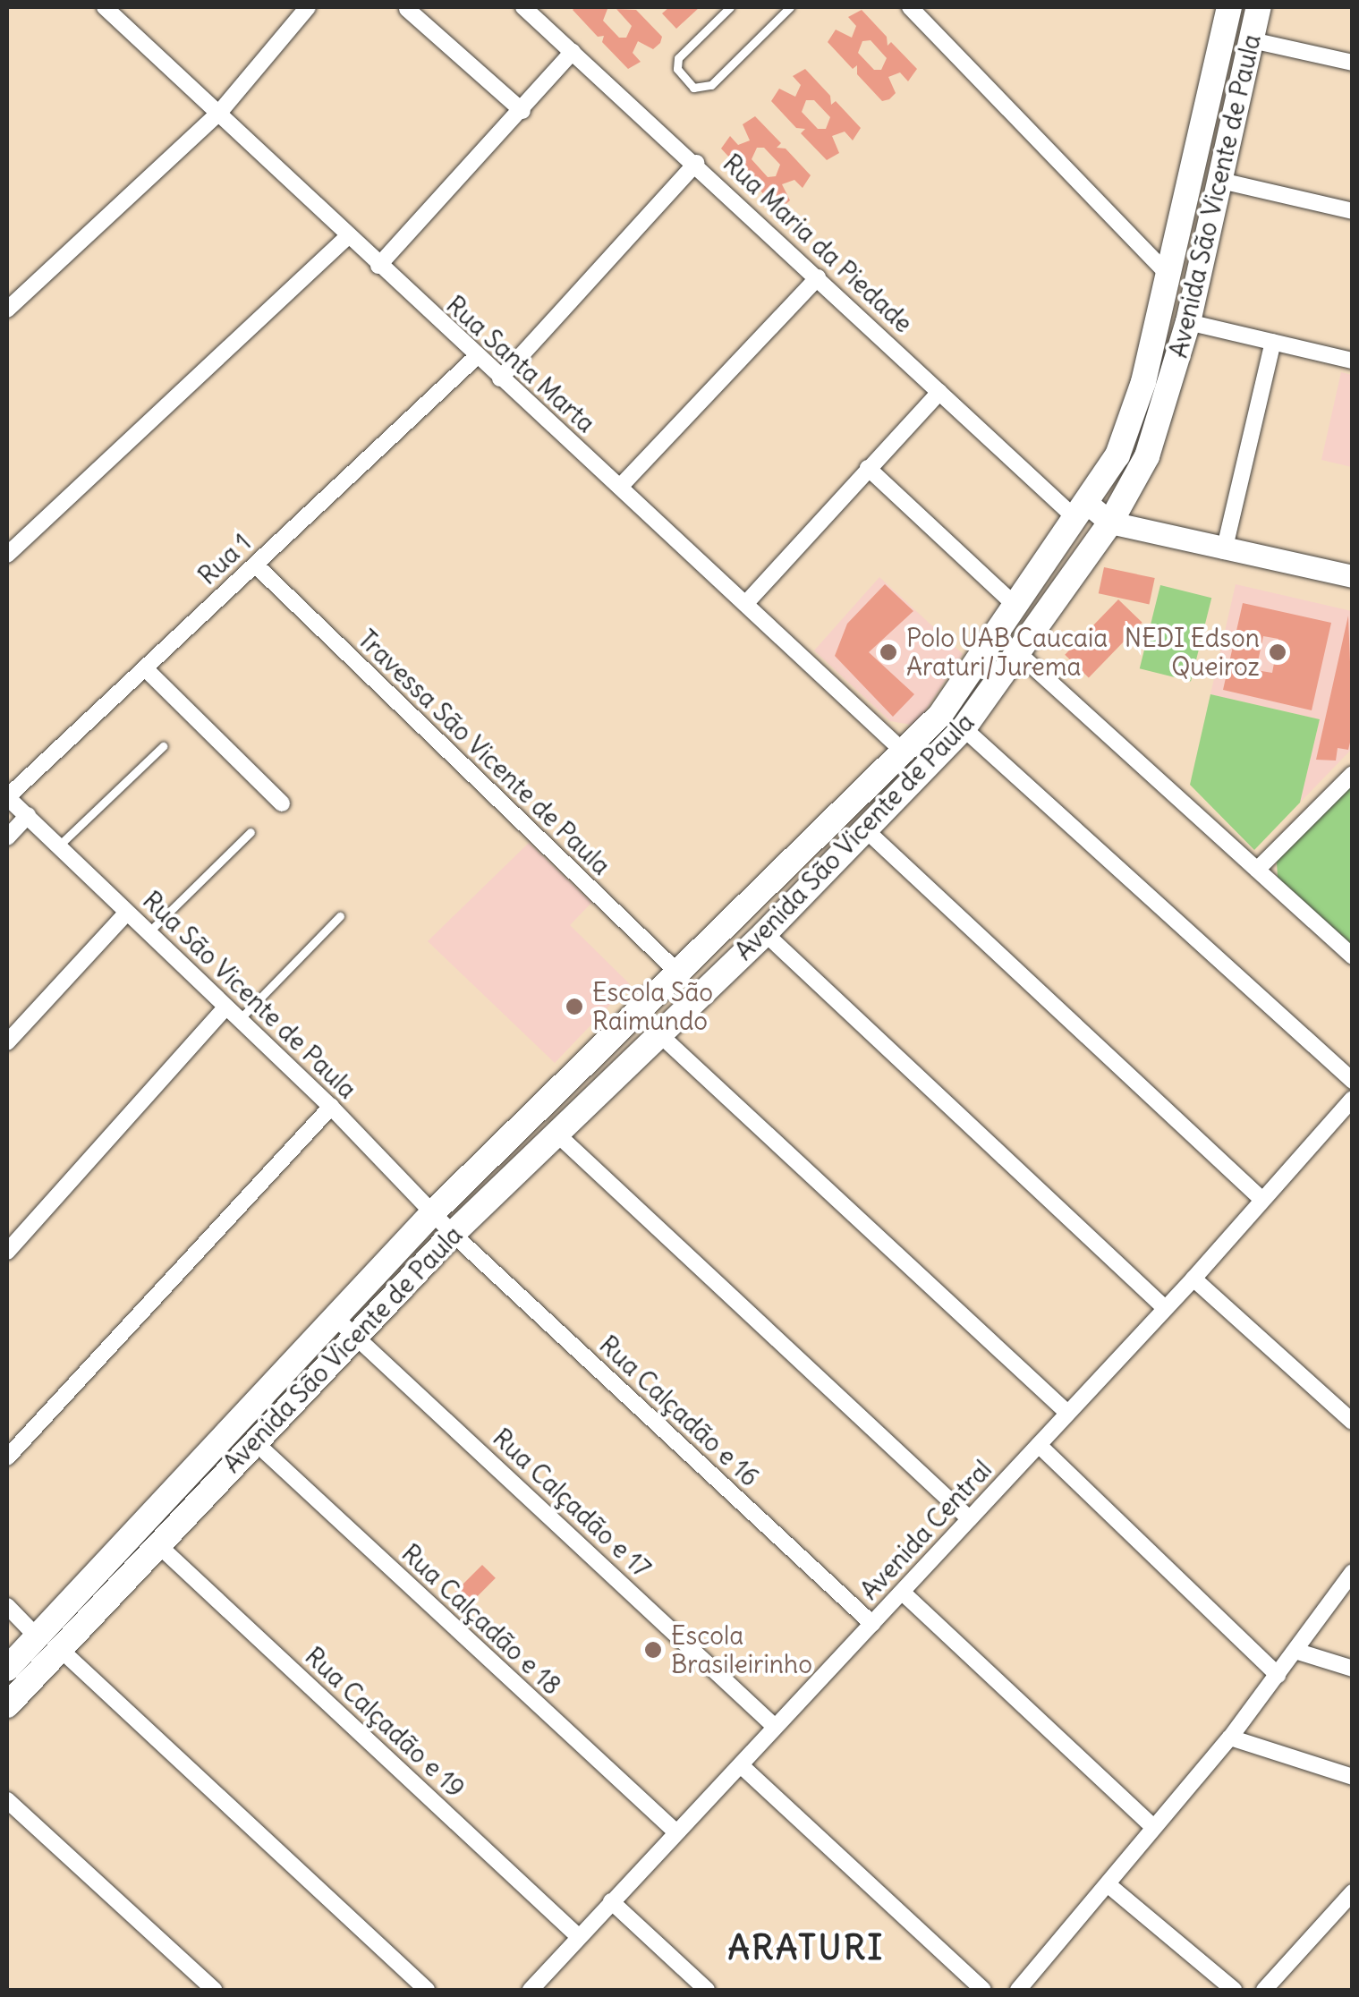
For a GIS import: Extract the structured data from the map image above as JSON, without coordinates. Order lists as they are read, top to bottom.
{
  "streets": {
    "main road": ["Avenida São Vicente de Paula"],
    "street": [
      "Rua Maria da Piedade",
      "Rua Santa Marta",
      "Rua 1",
      "Travessa São Vicente de Paula",
      "Rua São Vicente de Paula",
      "Rua Calçadão e 16",
      "Rua Calçadão e 17",
      "Avenida Central",
      "Rua Calçadão e 18",
      "Rua Calçadão e 19"
    ]
  },
  "crossings": [
    ["Avenida São Vicente de Paula", "Rua Maria da Piedade"],
    ["Avenida São Vicente de Paula", "Rua Santa Marta"],
    ["Avenida São Vicente de Paula", "Travessa São Vicente de Paula"],
    ["Avenida São Vicente de Paula", "Rua São Vicente de Paula"],
    ["Avenida São Vicente de Paula", "Rua Calçadão e 16"],
    ["Avenida São Vicente de Paula", "Rua Calçadão e 17"],
    ["Avenida São Vicente de Paula", "Rua Calçadão e 18"],
    ["Avenida São Vicente de Paula", "Rua Calçadão e 19"],
    ["Rua Santa Marta", "Rua 1"],
    ["Rua 1", "Travessa São Vicente de Paula"],
    ["Rua 1", "Rua São Vicente de Paula"],
    ["Rua São Vicente de Paula", "Rua Calçadão e 16"],
    ["Rua Calçadão e 16", "Avenida Central"],
    ["Rua Calçadão e 17", "Avenida Central"],
    ["Avenida Central", "Rua Calçadão e 18"],
    ["Avenida Central", "Rua Calçadão e 19"]
  ],
  "districts": ["ARATURI"],
  "places": [
    "Polo UAB Caucaia Araturi/Jurema",
    "NEDI Edson Queiroz",
    "Escola São Raimundo",
    "Escola Brasileirinho"
  ]
}
